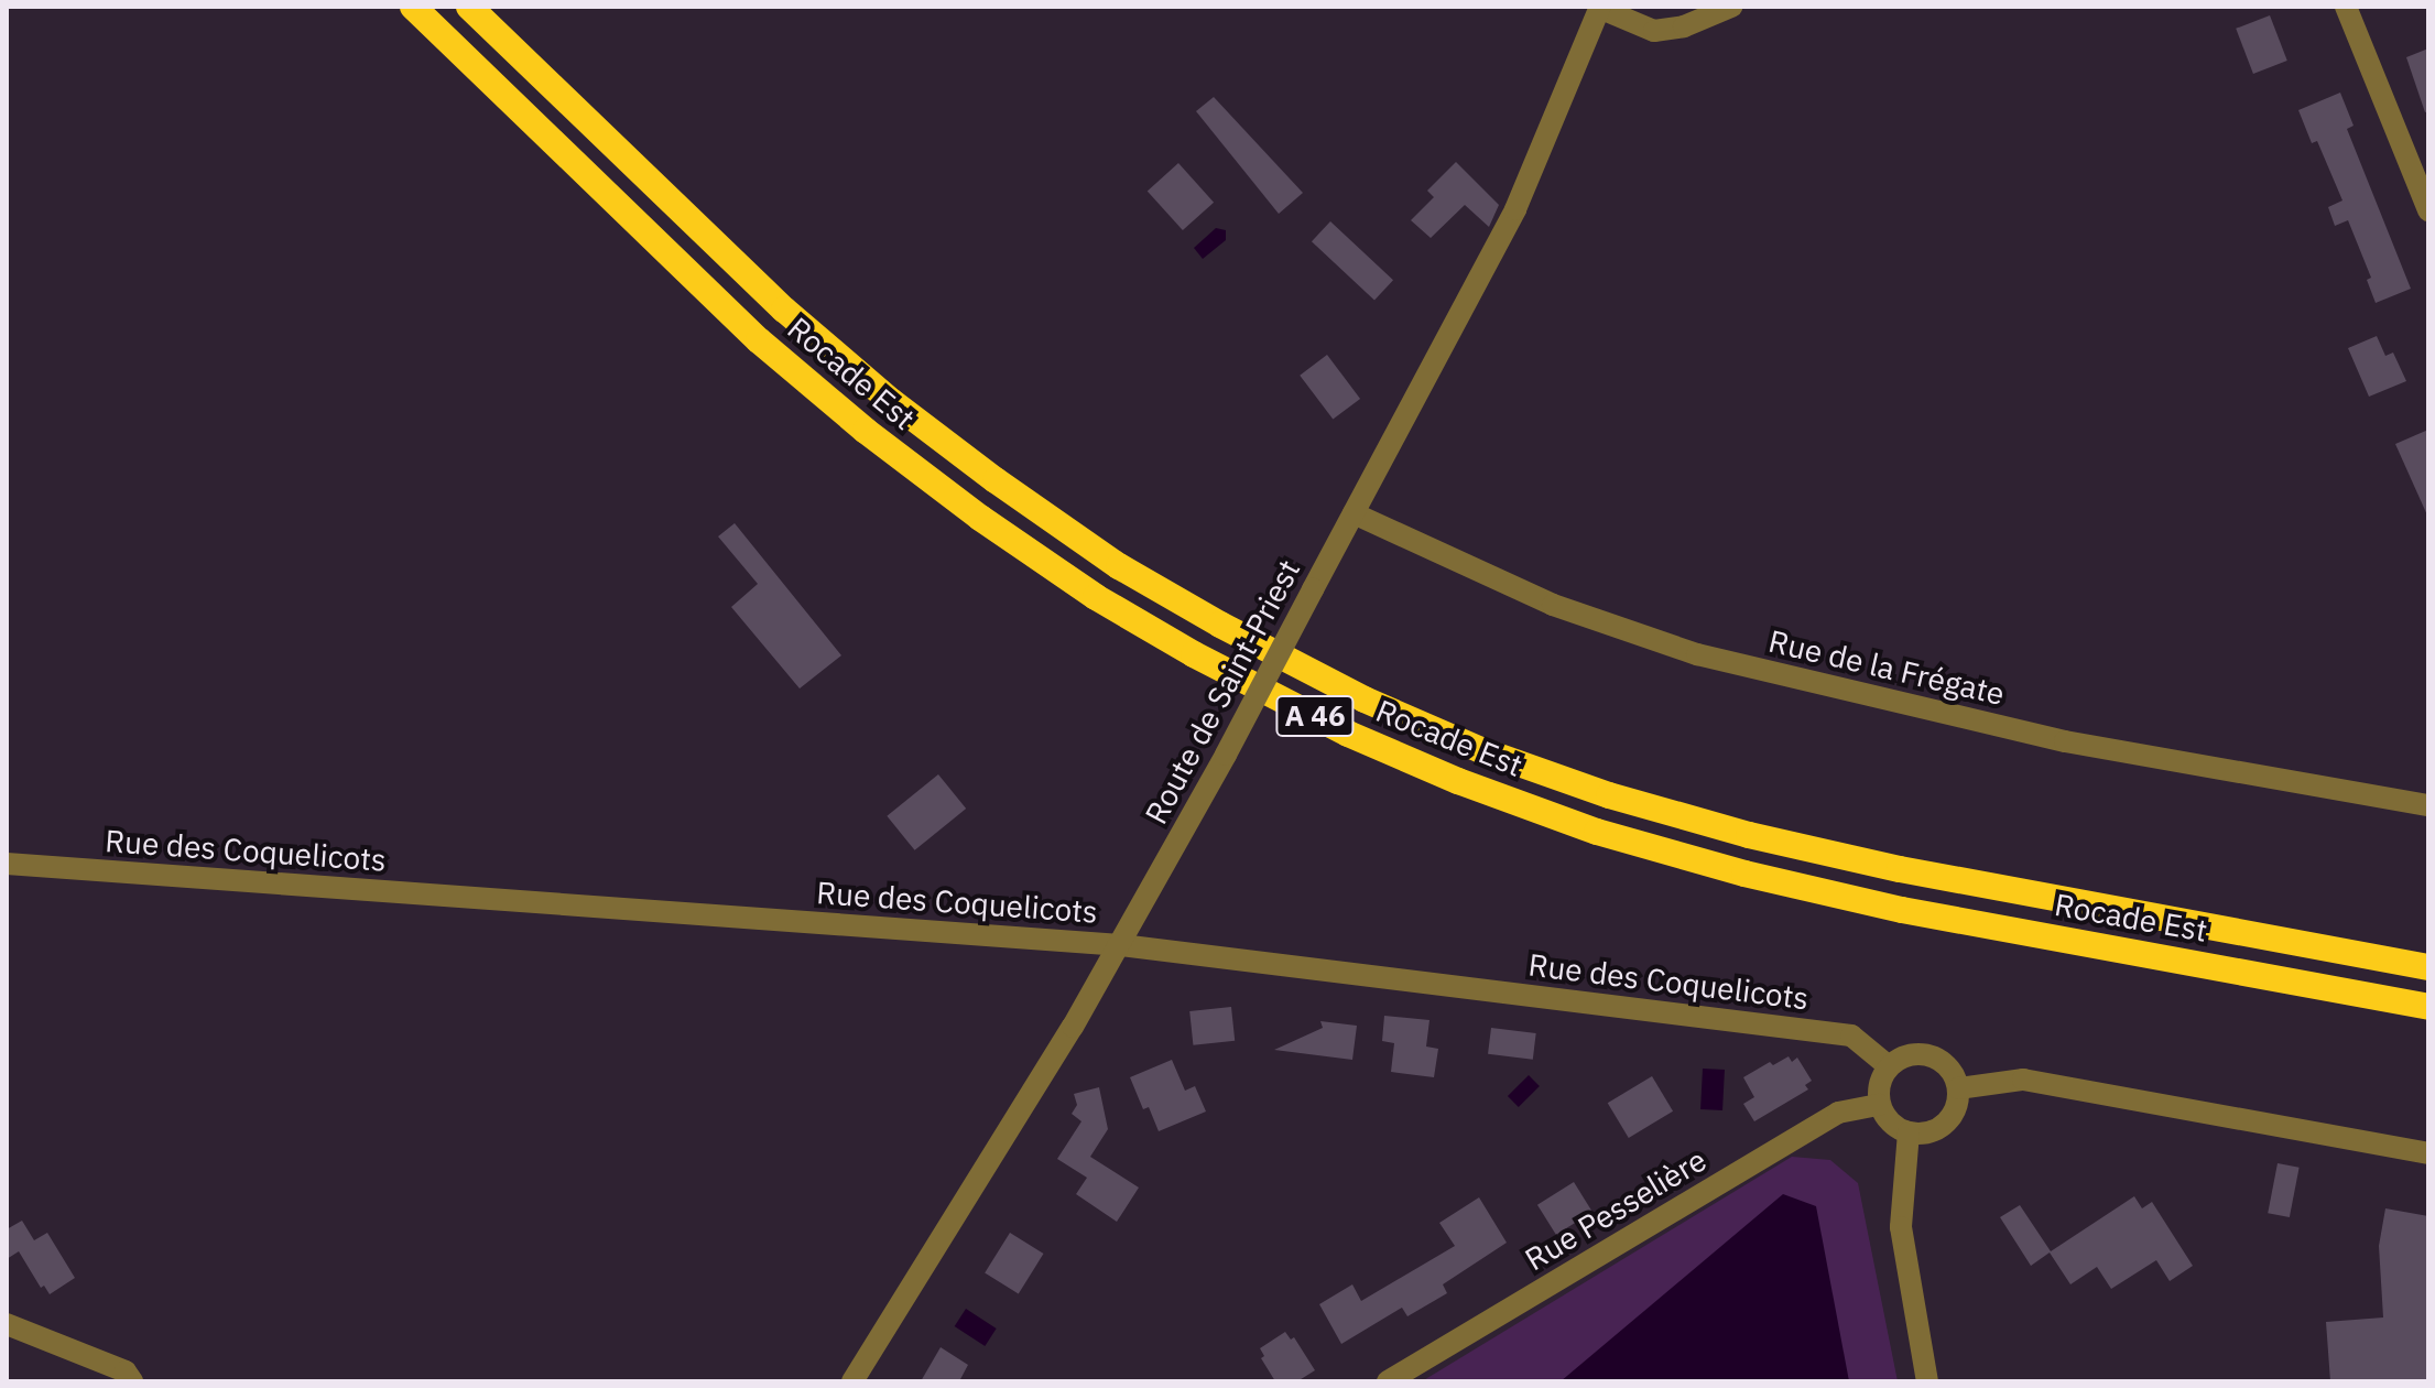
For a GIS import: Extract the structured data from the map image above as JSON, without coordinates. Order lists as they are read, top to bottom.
{
  "streets": {
    "highway": ["Rocade Est", "A 46"],
    "street": [
      "Rue de la Frégate",
      "Route de Saint-Priest",
      "Rue des Coquelicots",
      "Rue Pesselière"
    ]
  },
  "crossings": [
    ["Rue de la Frégate", "Route de Saint-Priest"],
    ["Route de Saint-Priest", "Rue des Coquelicots"],
    ["Rue des Coquelicots", "Rue Pesselière"]
  ]
}
